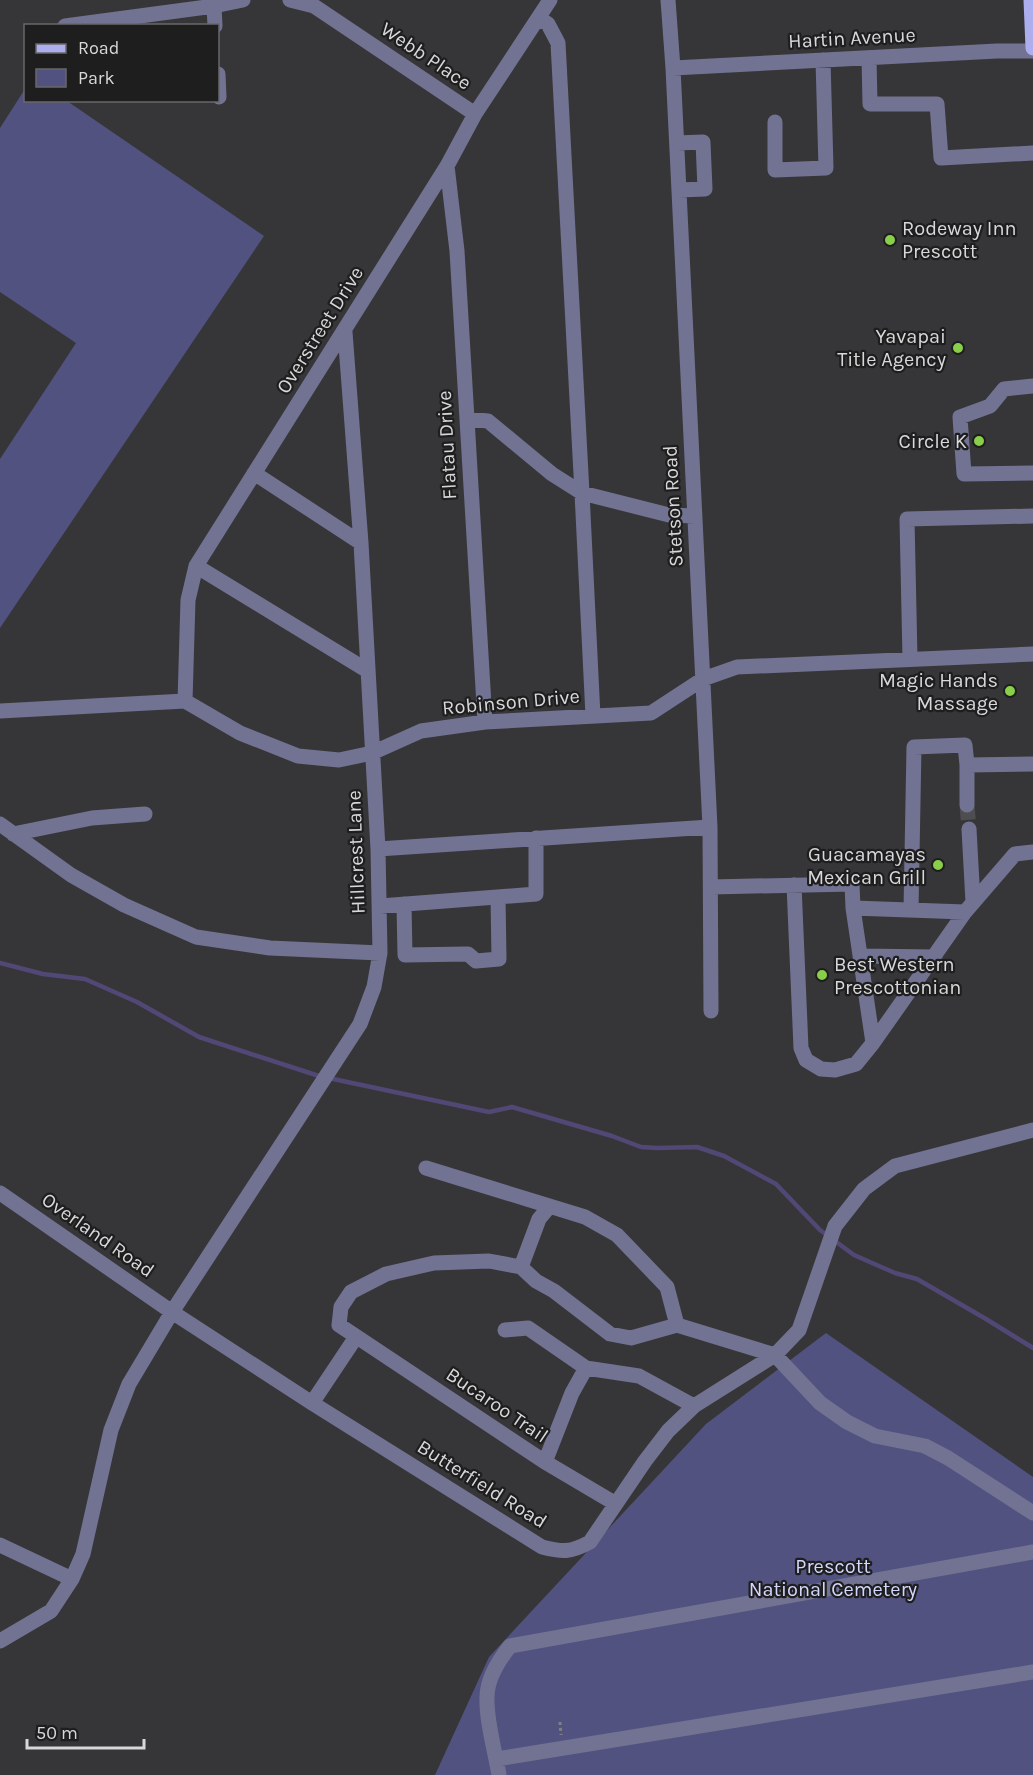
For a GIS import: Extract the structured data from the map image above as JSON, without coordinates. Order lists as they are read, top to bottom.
{
  "streets": {
    "street": [
      "Hartin Avenue",
      "Webb Place",
      "Overstreet Drive",
      "Flatau Drive",
      "Stetson Road",
      "Robinson Drive",
      "Hillcrest Lane",
      "Overland Road",
      "Bucaroo Trail",
      "Butterfield Road"
    ]
  },
  "crossings": [
    ["Hartin Avenue", "Stetson Road"],
    ["Webb Place", "Overstreet Drive"],
    ["Overstreet Drive", "Flatau Drive"],
    ["Overstreet Drive", "Robinson Drive"],
    ["Overstreet Drive", "Hillcrest Lane"],
    ["Flatau Drive", "Robinson Drive"],
    ["Stetson Road", "Robinson Drive"],
    ["Robinson Drive", "Hillcrest Lane"],
    ["Hillcrest Lane", "Overland Road"],
    ["Hillcrest Lane", "Butterfield Road"],
    ["Overland Road", "Butterfield Road"],
    ["Bucaroo Trail", "Butterfield Road"]
  ],
  "parks": ["Prescott National Cemetery"],
  "places": [
    "Rodeway Inn Prescott",
    "Yavapai Title Agency",
    "Circle K",
    "Magic Hands Massage",
    "Guacamayas Mexican Grill",
    "Best Western Prescottonian"
  ],
  "legend": ["Road", "Park"],
  "scale_bar": "50 m"
}
